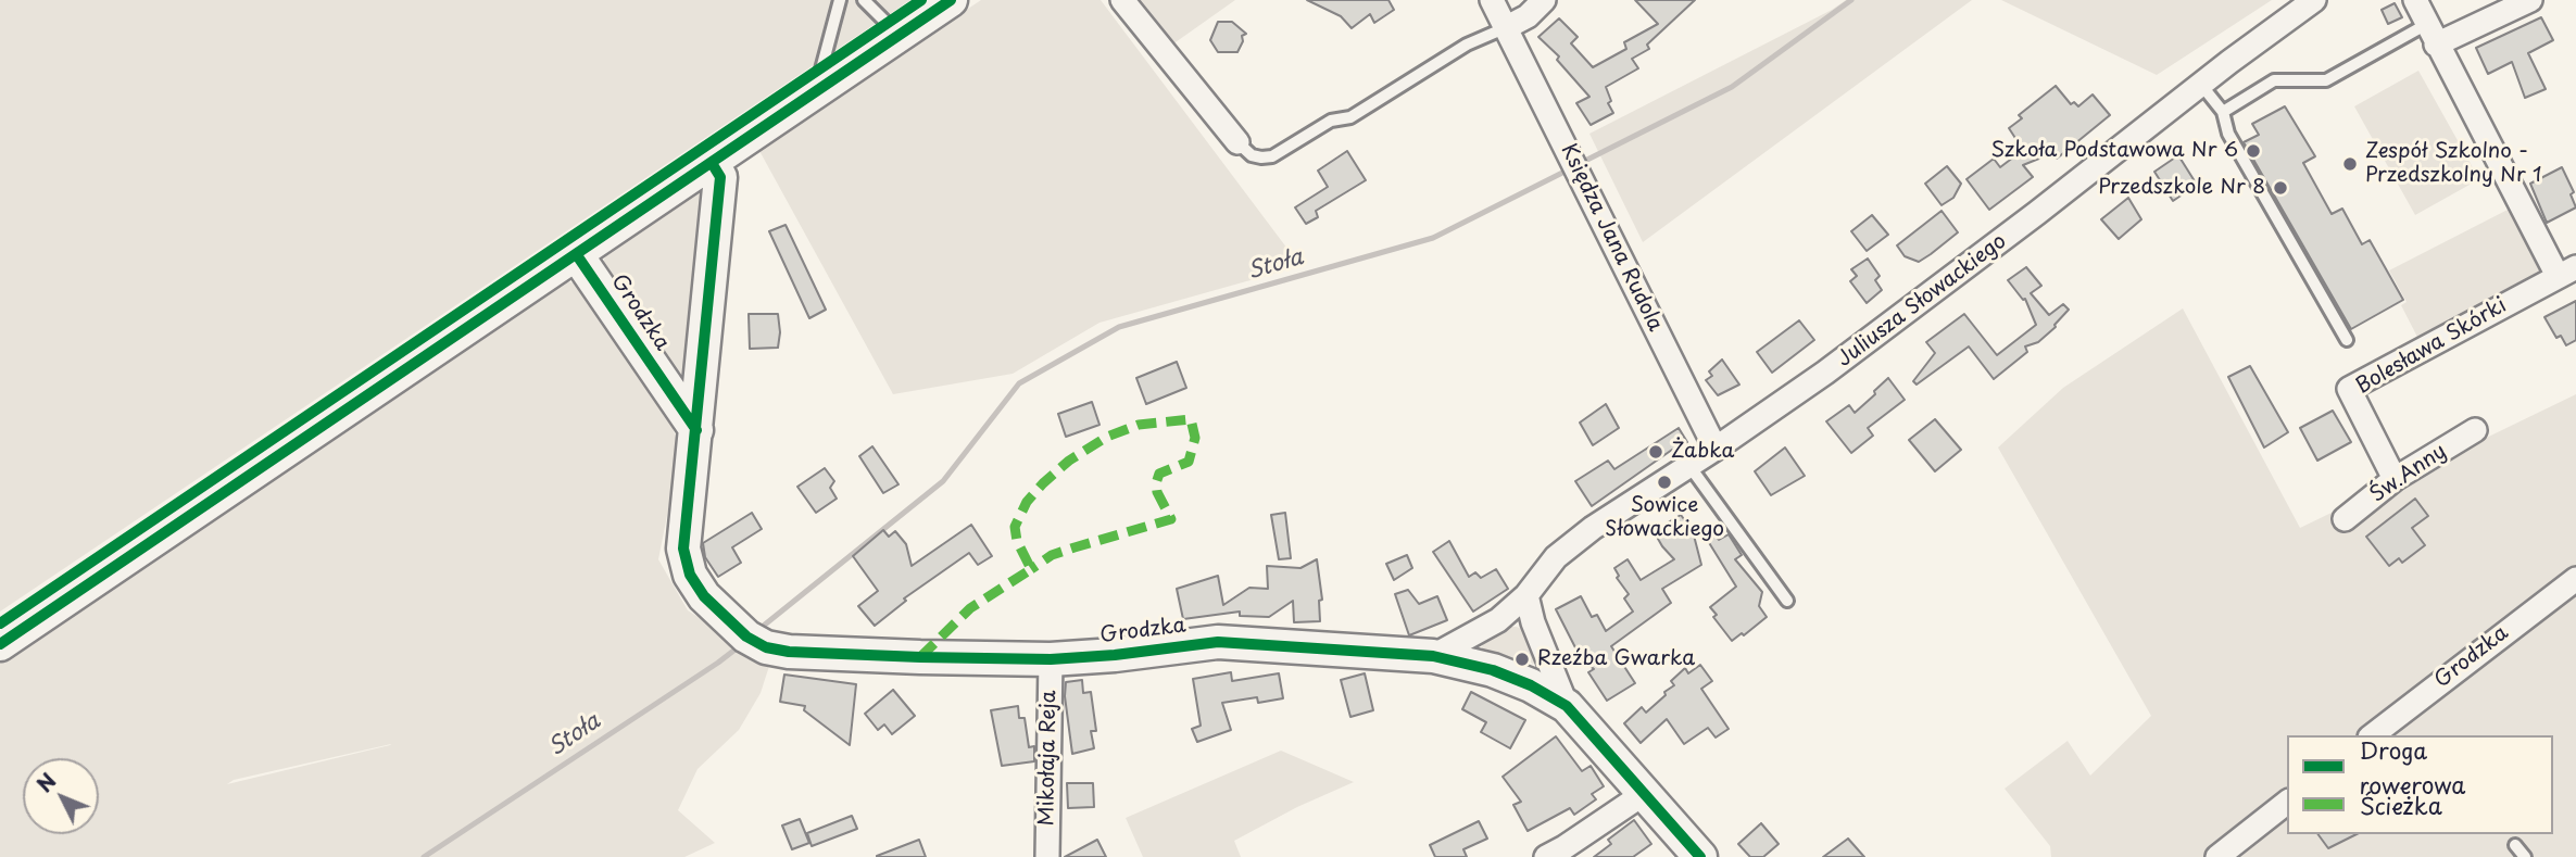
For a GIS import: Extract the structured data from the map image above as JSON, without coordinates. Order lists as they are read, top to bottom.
{
  "streets": {
    "street": [
      "Księdza Jana Rudola",
      "Juliusza Słowackiego",
      "Grodzka",
      "Bolesława Skórki",
      "Św.Anny",
      "Mikołaja Reja"
    ]
  },
  "crossings": [
    ["Księdza Jana Rudola", "Juliusza Słowackiego"],
    ["Juliusza Słowackiego", "Grodzka"],
    ["Grodzka", "Mikołaja Reja"],
    ["Bolesława Skórki", "Św.Anny"]
  ],
  "water": ["Stoła"],
  "places": [
    "Szkoła Podstawowa Nr 6",
    "Zespół Szkolno - Przedszkolny Nr 1",
    "Przedszkole Nr 8",
    "Żabka",
    "Sowice Słowackiego",
    "Rzeźba Gwarka"
  ],
  "legend": ["Droga rowerowa", "Ścieżka"],
  "north": "top left"
}
